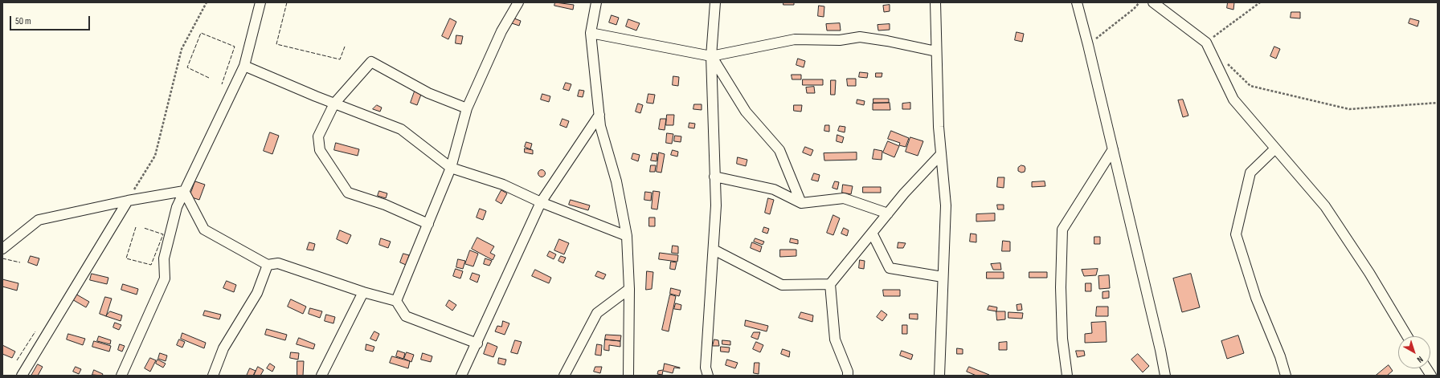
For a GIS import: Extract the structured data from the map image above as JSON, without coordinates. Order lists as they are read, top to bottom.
{
  "scale_bar": "50 m",
  "north": "bottom right"
}
